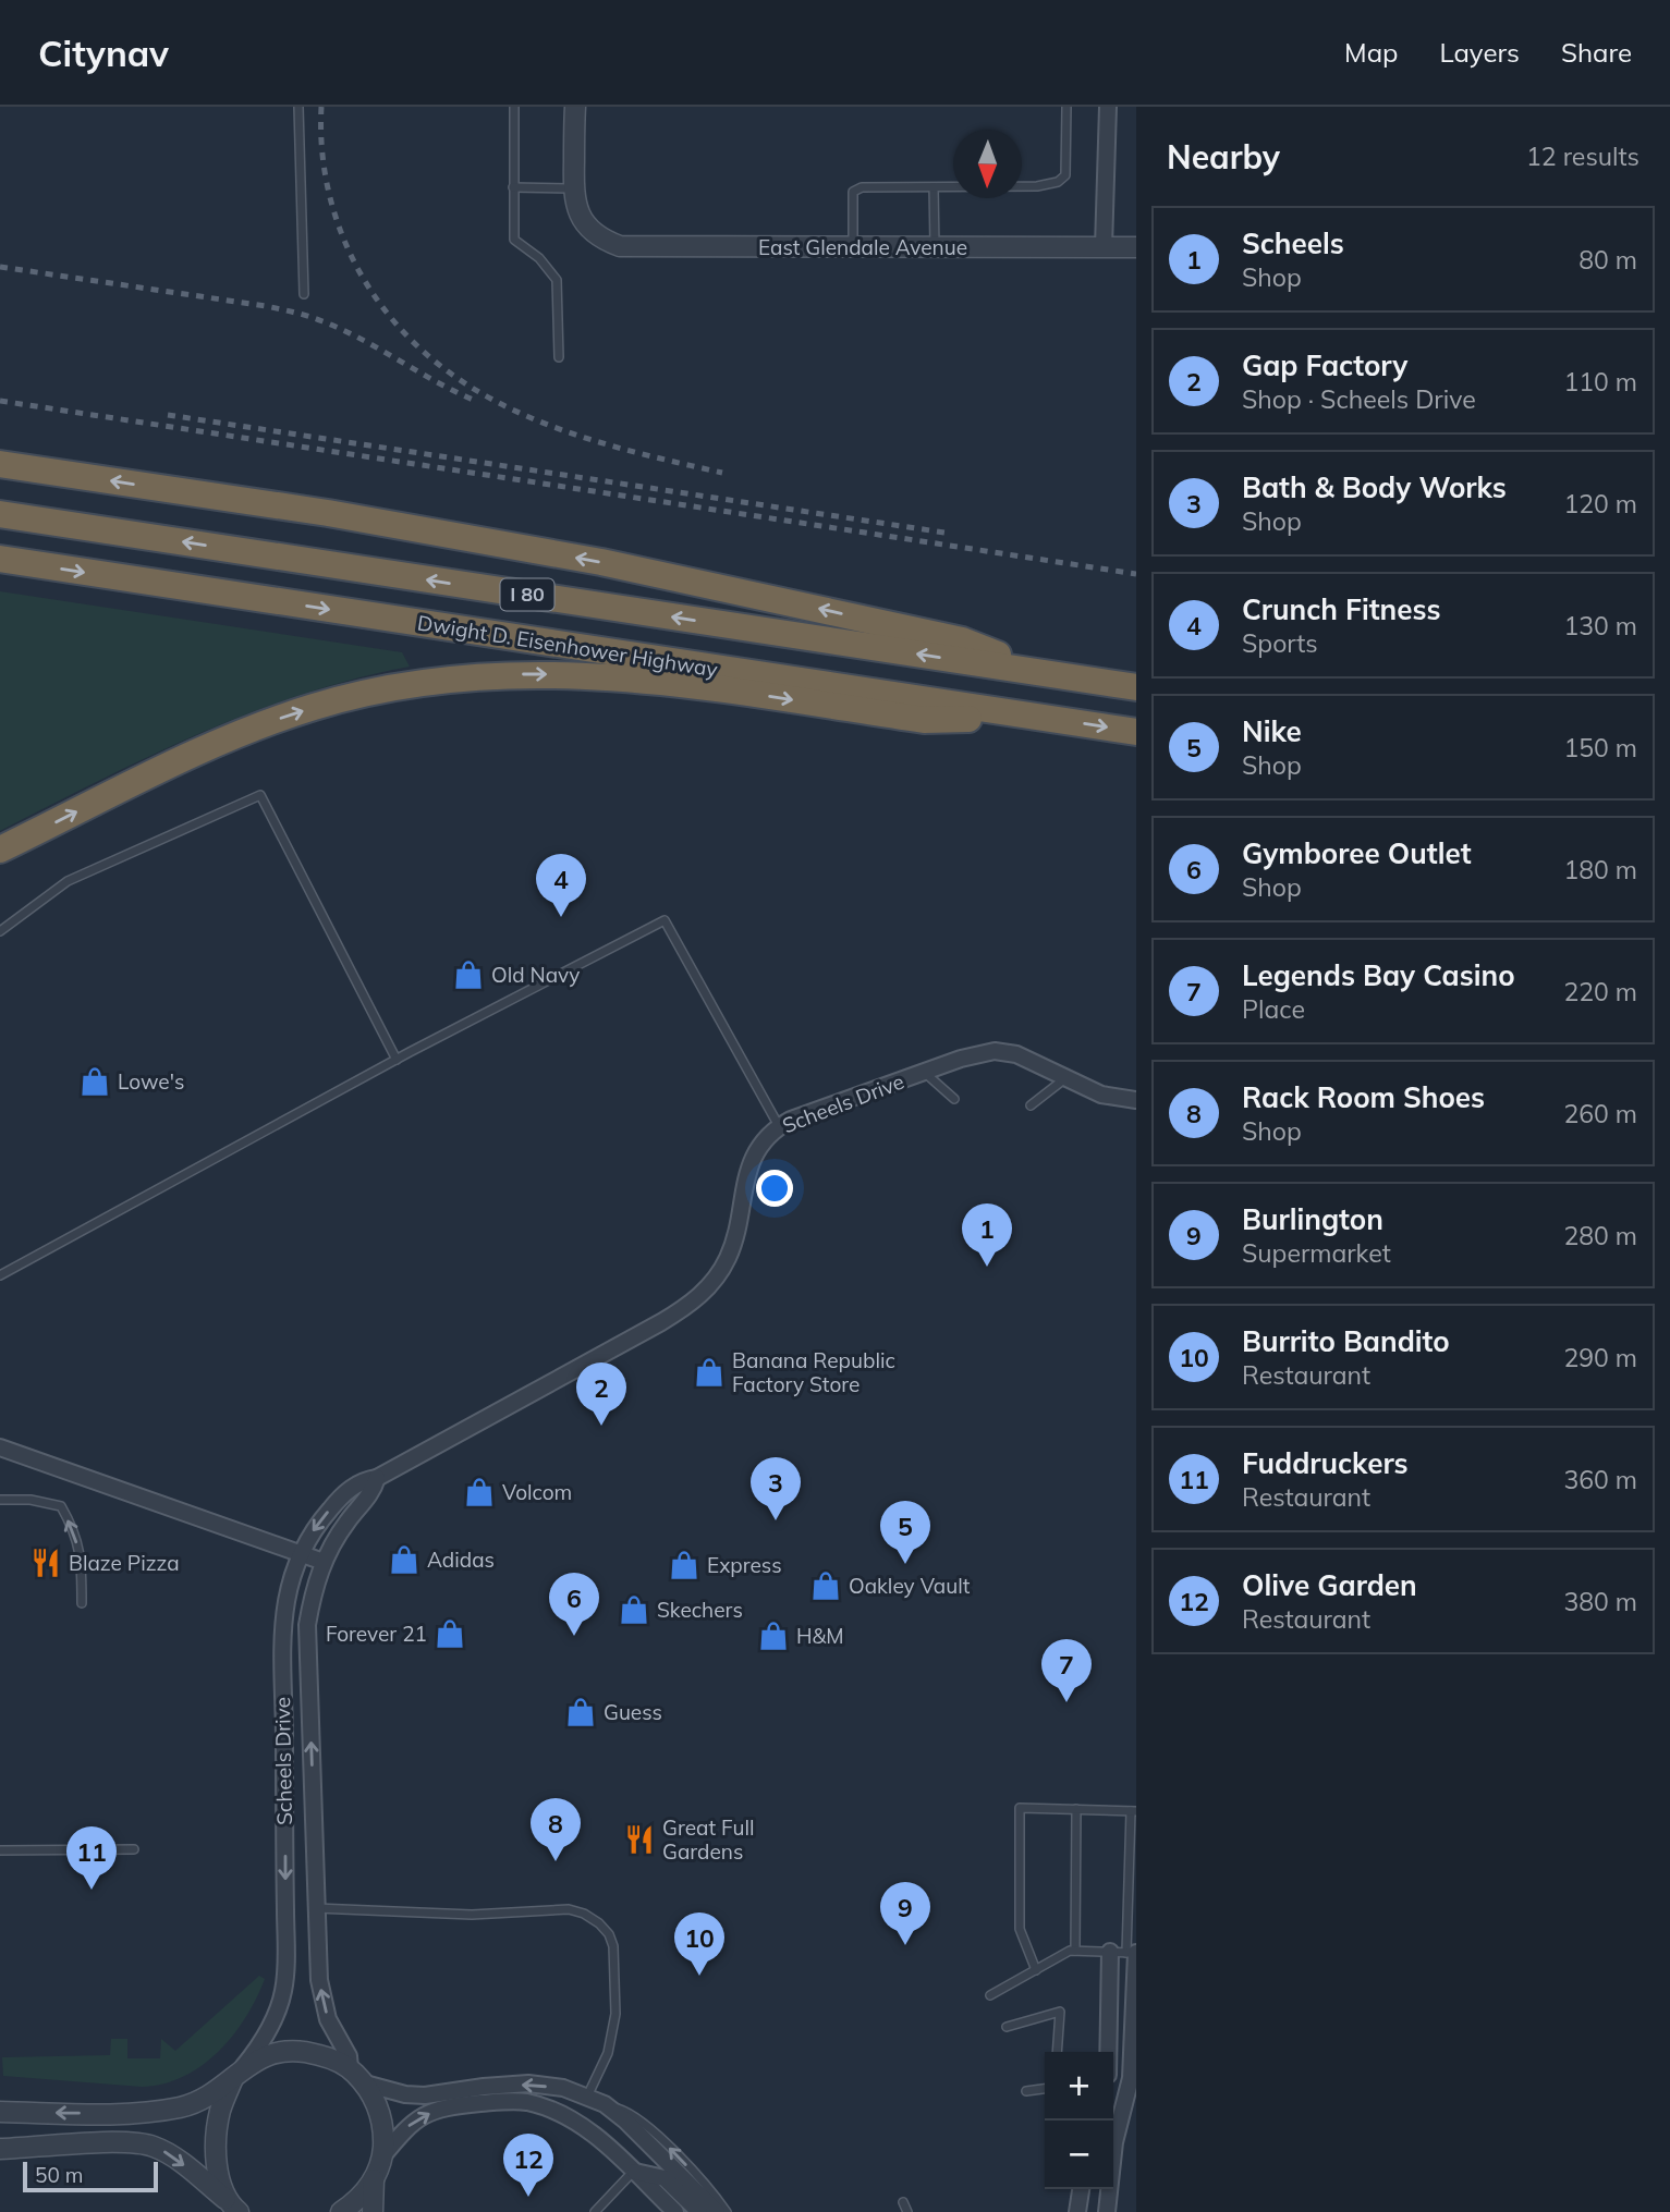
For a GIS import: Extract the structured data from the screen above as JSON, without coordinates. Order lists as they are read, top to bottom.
{
  "streets": {
    "highway": ["I 80", "Dwight D. Eisenhower Highway"],
    "street": ["East Glendale Avenue", "Scheels Drive"]
  },
  "places": {
    "shop": [
      "Old Navy",
      "Lowe's",
      "Banana Republic Factory Store",
      "Volcom",
      "Adidas",
      "Express",
      "Oakley Vault",
      "Skechers",
      "Forever 21",
      "H&M",
      "Guess"
    ],
    "restaurant": ["Blaze Pizza", "Great Full Gardens"]
  },
  "scale_bar": "50 m",
  "north": "bottom",
  "page": {
    "header": "Citynav",
    "nav": ["Map", "Layers", "Share"],
    "heading": ["Nearby", "12 results"],
    "list": [
      {
        "mark": "1",
        "name": "Scheels",
        "note": "Shop",
        "value": "80 m"
      },
      {
        "mark": "2",
        "name": "Gap Factory",
        "note": "Shop · Scheels Drive",
        "value": "110 m"
      },
      {
        "mark": "3",
        "name": "Bath & Body Works",
        "note": "Shop",
        "value": "120 m"
      },
      {
        "mark": "4",
        "name": "Crunch Fitness",
        "note": "Sports",
        "value": "130 m"
      },
      {
        "mark": "5",
        "name": "Nike",
        "note": "Shop",
        "value": "150 m"
      },
      {
        "mark": "6",
        "name": "Gymboree Outlet",
        "note": "Shop",
        "value": "180 m"
      },
      {
        "mark": "7",
        "name": "Legends Bay Casino",
        "note": "Place",
        "value": "220 m"
      },
      {
        "mark": "8",
        "name": "Rack Room Shoes",
        "note": "Shop",
        "value": "260 m"
      },
      {
        "mark": "9",
        "name": "Burlington",
        "note": "Supermarket",
        "value": "280 m"
      },
      {
        "mark": "10",
        "name": "Burrito Bandito",
        "note": "Restaurant",
        "value": "290 m"
      },
      {
        "mark": "11",
        "name": "Fuddruckers",
        "note": "Restaurant",
        "value": "360 m"
      },
      {
        "mark": "12",
        "name": "Olive Garden",
        "note": "Restaurant",
        "value": "380 m"
      }
    ],
    "pins": [
      "4",
      "1",
      "2",
      "3",
      "5",
      "6",
      "7",
      "8",
      "11",
      "9",
      "10",
      "12"
    ],
    "map_buttons": ["+", "−"],
    "scale": "50 m"
  }
}
